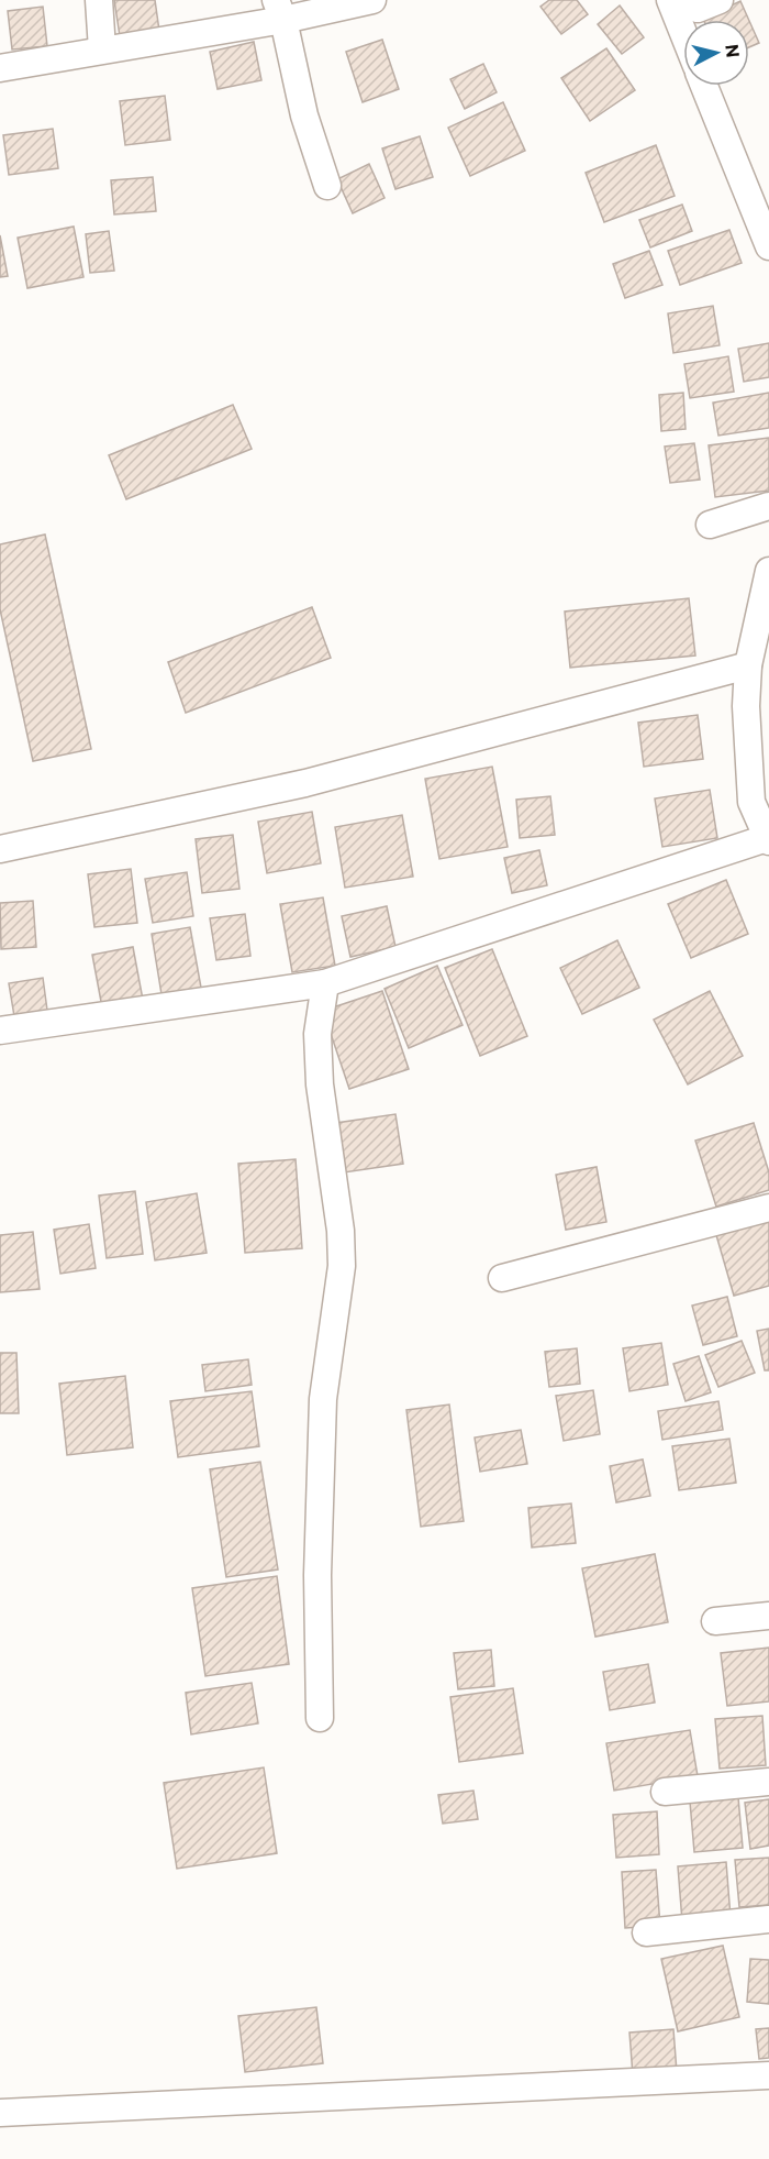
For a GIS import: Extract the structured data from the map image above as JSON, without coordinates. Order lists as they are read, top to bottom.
{
  "north": "right"
}
